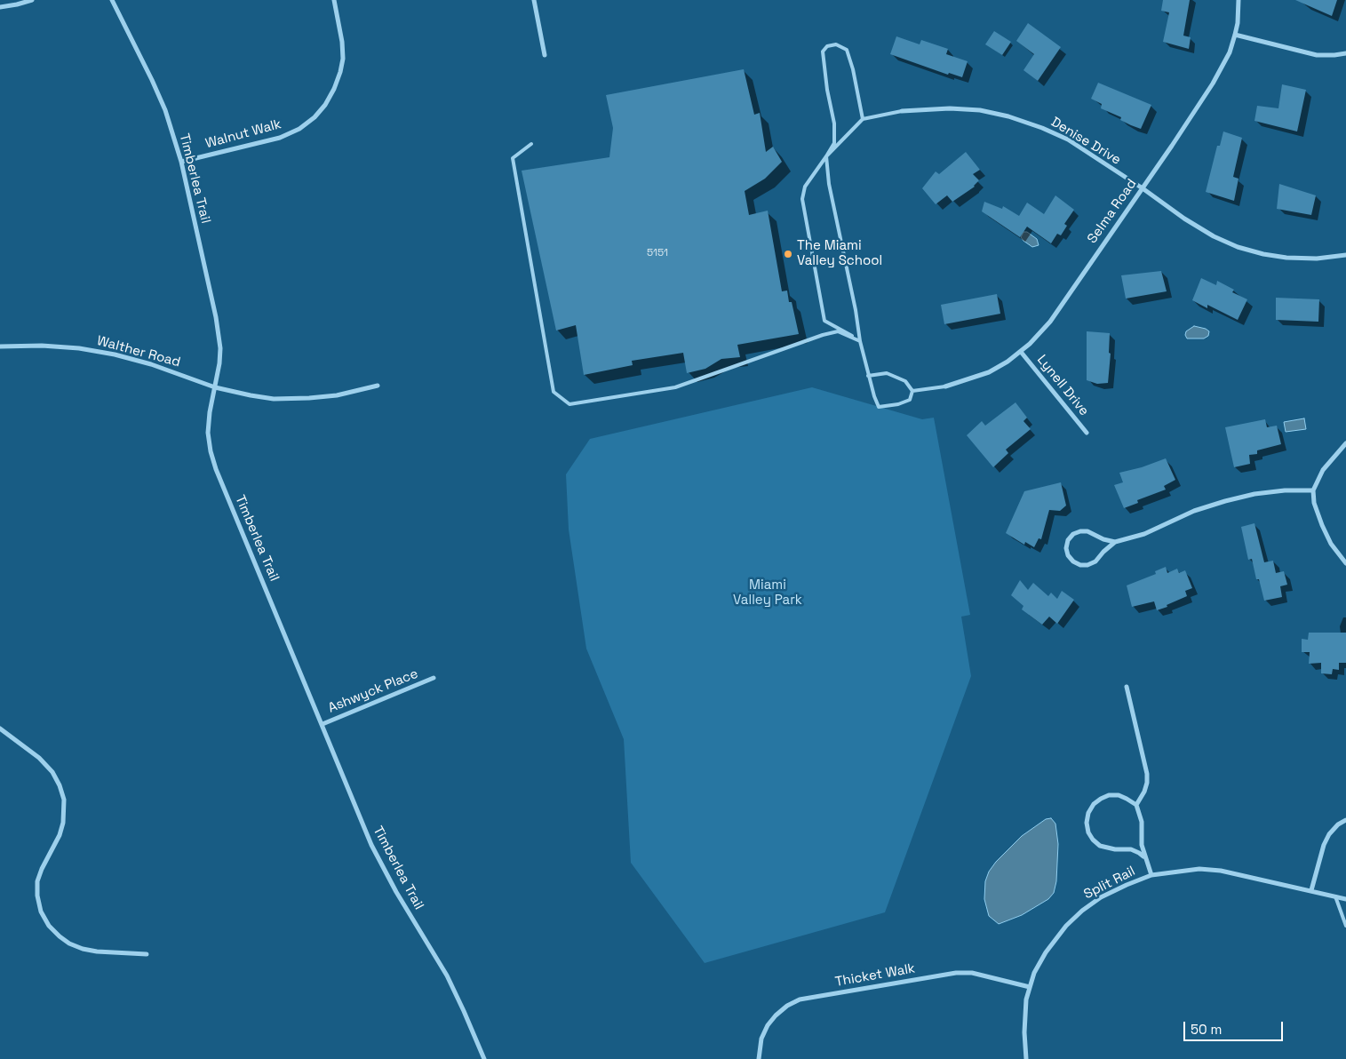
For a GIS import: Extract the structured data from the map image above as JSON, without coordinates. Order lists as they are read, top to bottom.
{
  "streets": {
    "street": [
      "Walnut Walk",
      "Denise Drive",
      "Timberlea Trail",
      "Selma Road",
      "Walther Road",
      "Lynell Drive",
      "Ashwyck Place",
      "Split Rail",
      "Thicket Walk"
    ]
  },
  "crossings": [
    ["Walnut Walk", "Timberlea Trail"],
    ["Denise Drive", "Selma Road"],
    ["Timberlea Trail", "Walther Road"],
    ["Timberlea Trail", "Ashwyck Place"],
    ["Selma Road", "Lynell Drive"],
    ["Split Rail", "Thicket Walk"]
  ],
  "parks": ["Miami Valley Park"],
  "places": ["The Miami Valley School"],
  "house_numbers": ["5151"],
  "scale_bar": "50 m"
}
